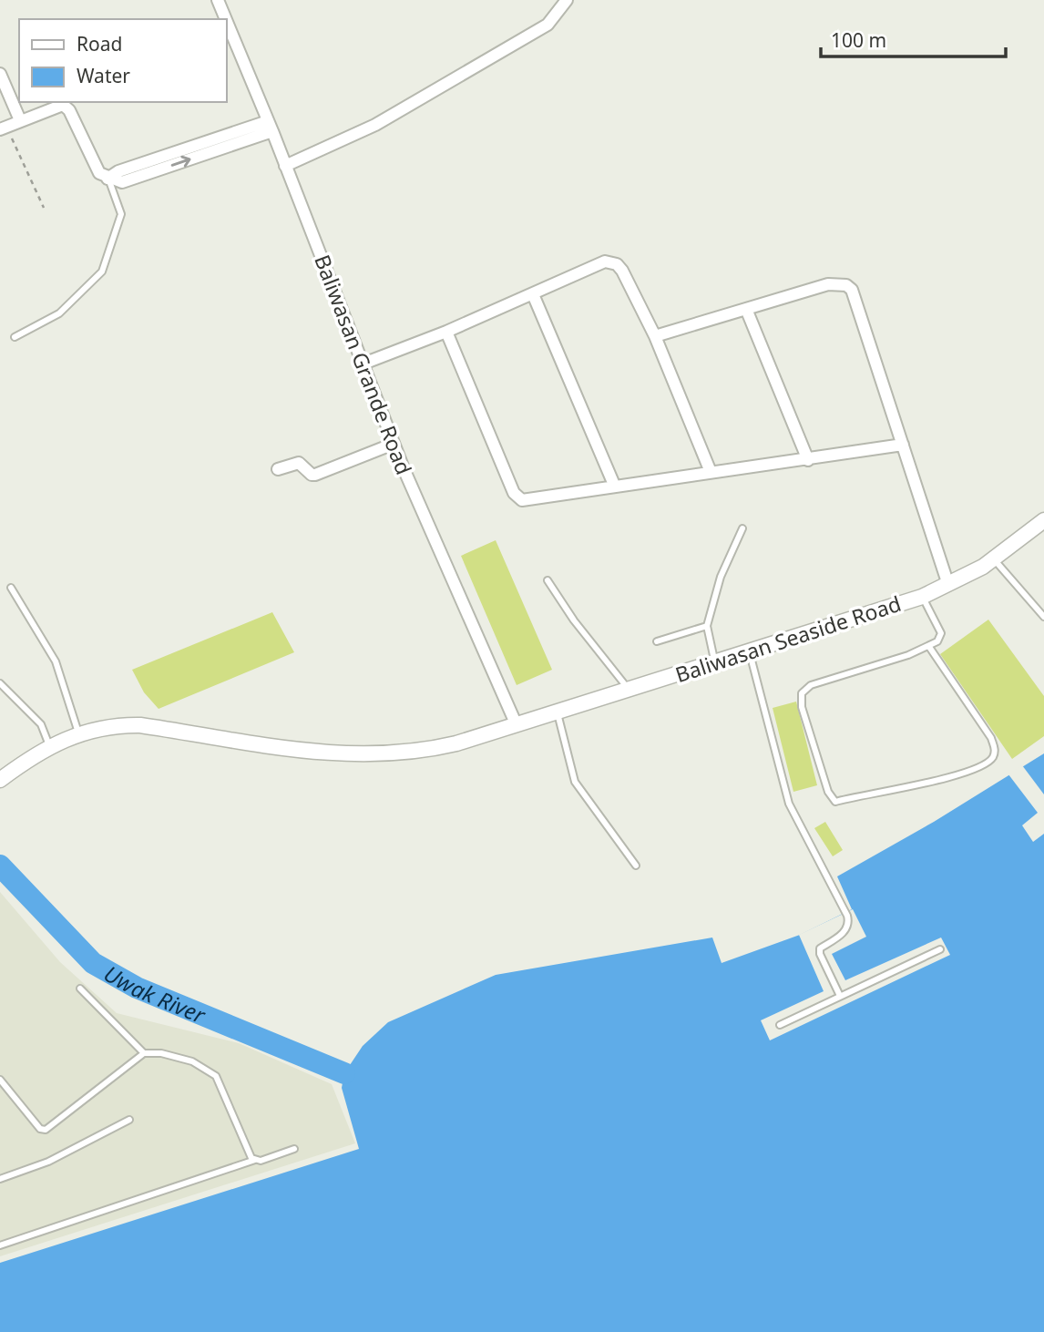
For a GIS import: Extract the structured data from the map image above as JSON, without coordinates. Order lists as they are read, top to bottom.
{
  "streets": {
    "main road": ["Baliwasan Seaside Road"],
    "street": ["Baliwasan Grande Road"]
  },
  "crossings": [
    ["Baliwasan Grande Road", "Baliwasan Seaside Road"]
  ],
  "water": ["Uwak River"],
  "legend": ["Road", "Water"],
  "scale_bar": "100 m"
}
